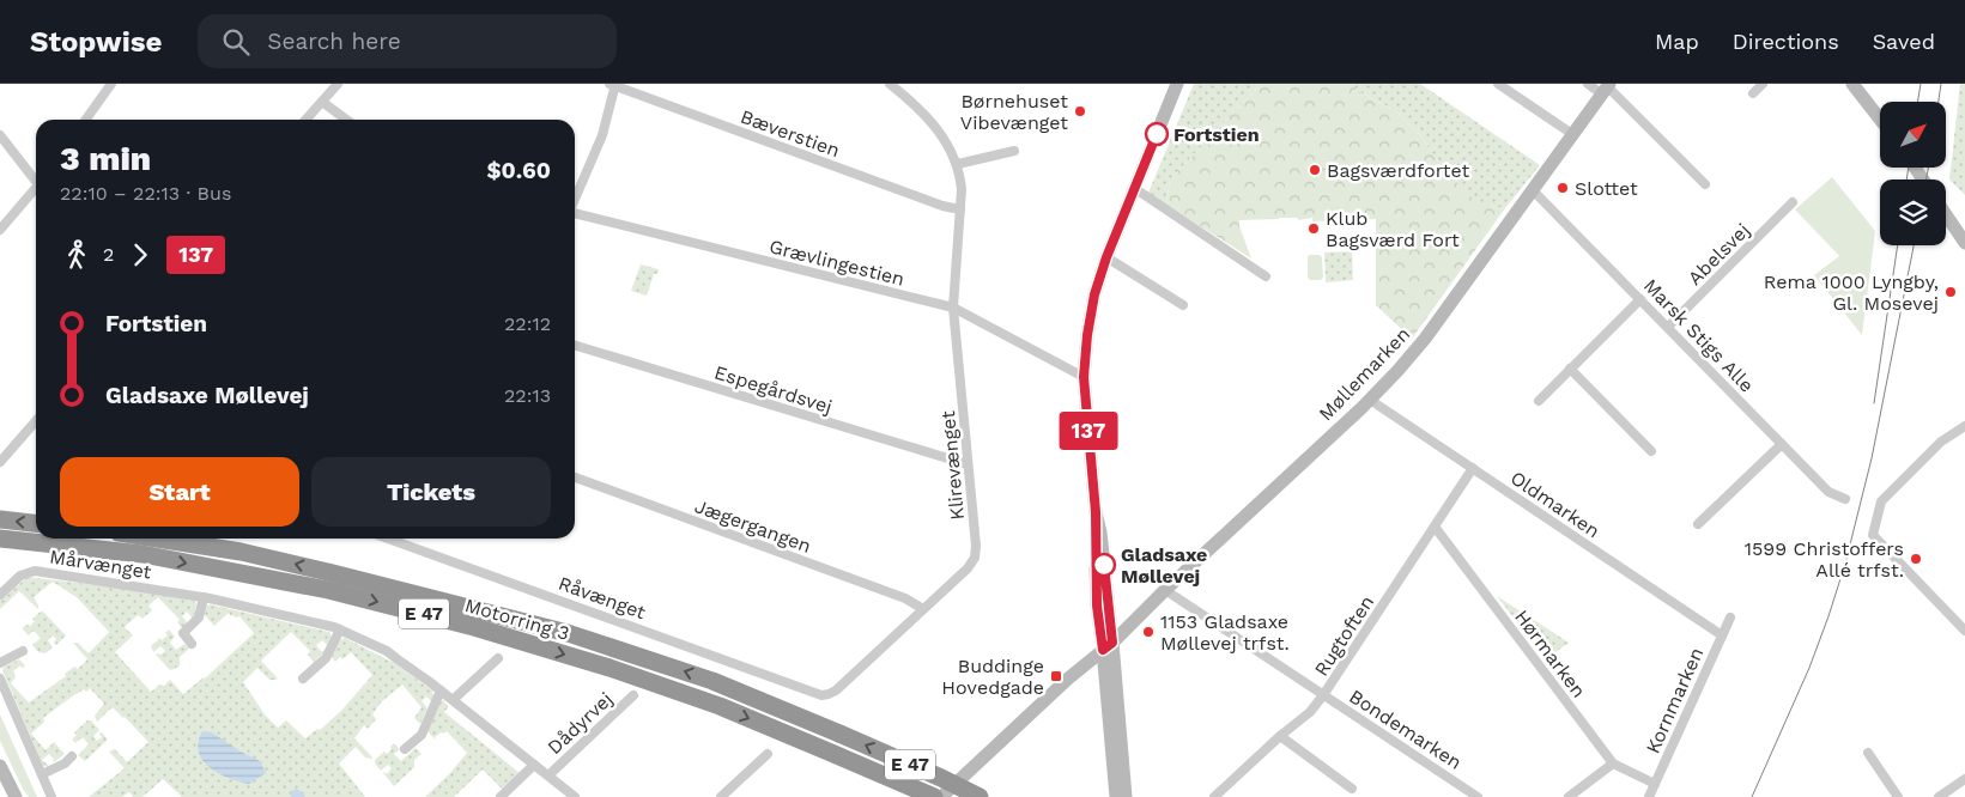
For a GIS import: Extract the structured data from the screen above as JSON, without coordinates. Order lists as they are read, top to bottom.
{
  "streets": {
    "highway": ["E 47", "Motorring 3"],
    "street": [
      "Bæverstien",
      "Abelsvej",
      "Grævlingestien",
      "Marsk Stigs Alle",
      "Møllemarken",
      "Espegårdsvej",
      "Klirevænget",
      "Oldmarken",
      "Jægergangen",
      "Mårvænget",
      "Råvænget",
      "Rugtoften",
      "Hørmarken",
      "Kornmarken",
      "Dådyrvej",
      "Bondemarken"
    ]
  },
  "crossings": [
    ["Bæverstien", "Klirevænget"],
    ["Abelsvej", "Marsk Stigs Alle"],
    ["Grævlingestien", "Klirevænget"],
    ["Marsk Stigs Alle", "Møllemarken"],
    ["Møllemarken", "Oldmarken"],
    ["Møllemarken", "Bondemarken"],
    ["Espegårdsvej", "Klirevænget"],
    ["Klirevænget", "Jægergangen"],
    ["Klirevænget", "Råvænget"],
    ["Oldmarken", "Rugtoften"],
    ["Oldmarken", "Kornmarken"],
    ["Mårvænget", "Dådyrvej"],
    ["Rugtoften", "Hørmarken"],
    ["Rugtoften", "Bondemarken"],
    ["Hørmarken", "Kornmarken"]
  ],
  "places": {
    "other": [
      "Børnehuset Vibevænget",
      "Fortstien",
      "Bagsværdfortet",
      "Slottet",
      "Klub Bagsværd Fort",
      "Rema 1000 Lyngby, Gl. Mosevej",
      "1599 Christoffers Allé trfst.",
      "Gladsaxe Møllevej",
      "1153 Gladsaxe Møllevej trfst."
    ],
    "transit": ["Buddinge Hovedgade"]
  },
  "lines": ["bus line 137"],
  "north": "top right",
  "page": {
    "header": "Stopwise",
    "search": "Search here",
    "nav": ["Map", "Directions", "Saved"],
    "on_map": "137",
    "heading": ["3 min", "22:10 – 22:13 · Bus", "$0.60"],
    "legs": ["2", "137"],
    "list": [
      {
        "name": "Fortstien",
        "value": "22:12"
      },
      {
        "name": "Gladsaxe Møllevej",
        "value": "22:13"
      }
    ],
    "buttons": ["Start", "Tickets"]
  }
}
